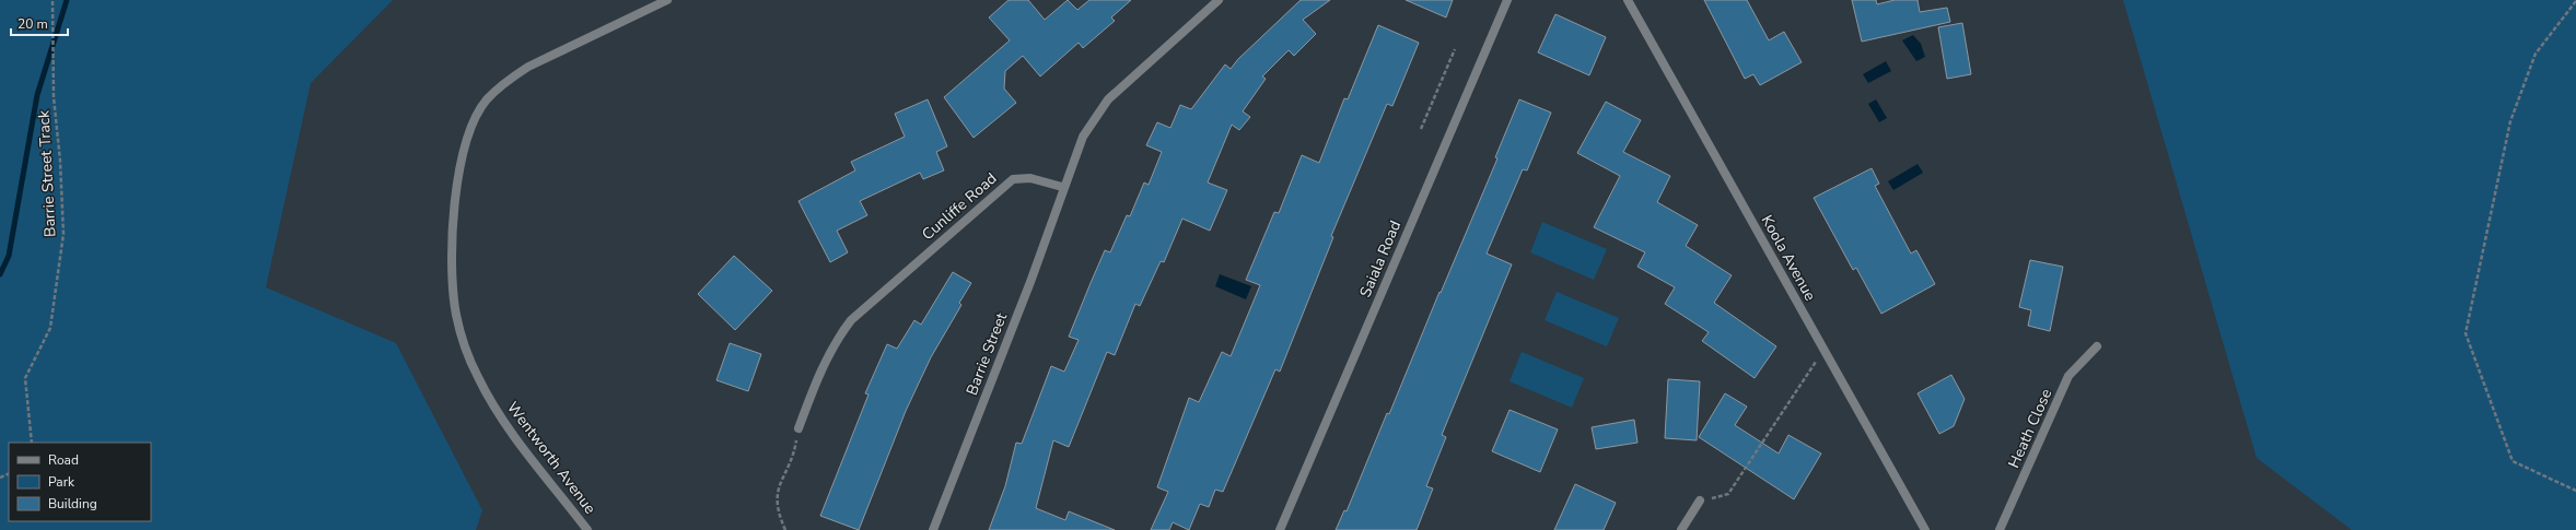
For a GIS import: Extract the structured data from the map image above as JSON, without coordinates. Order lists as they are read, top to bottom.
{
  "streets": {
    "street": [
      "Cunliffe Road",
      "Koola Avenue",
      "Saiala Road",
      "Barrie Street",
      "Heath Close",
      "Wentworth Avenue"
    ],
    "path": ["Barrie Street Track"]
  },
  "crossings": [
    ["Cunliffe Road", "Barrie Street"]
  ],
  "legend": ["Road", "Park", "Building"],
  "scale_bar": "20 m"
}
